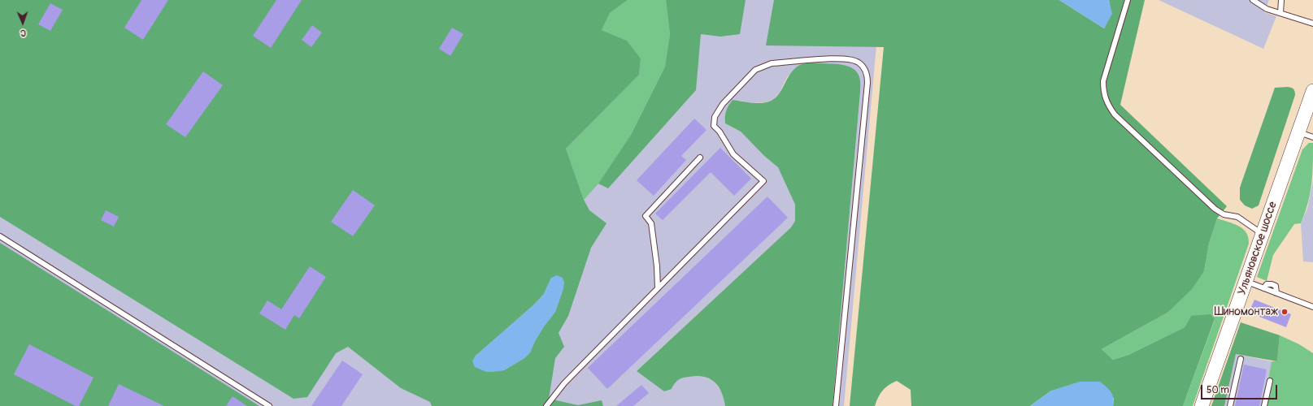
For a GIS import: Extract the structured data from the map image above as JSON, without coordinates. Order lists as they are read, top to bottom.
{
  "streets": {
    "main road": ["Ульяновское шоссе"]
  },
  "places": ["Шиномонтаж"],
  "scale_bar": "50 m",
  "north": "bottom"
}
